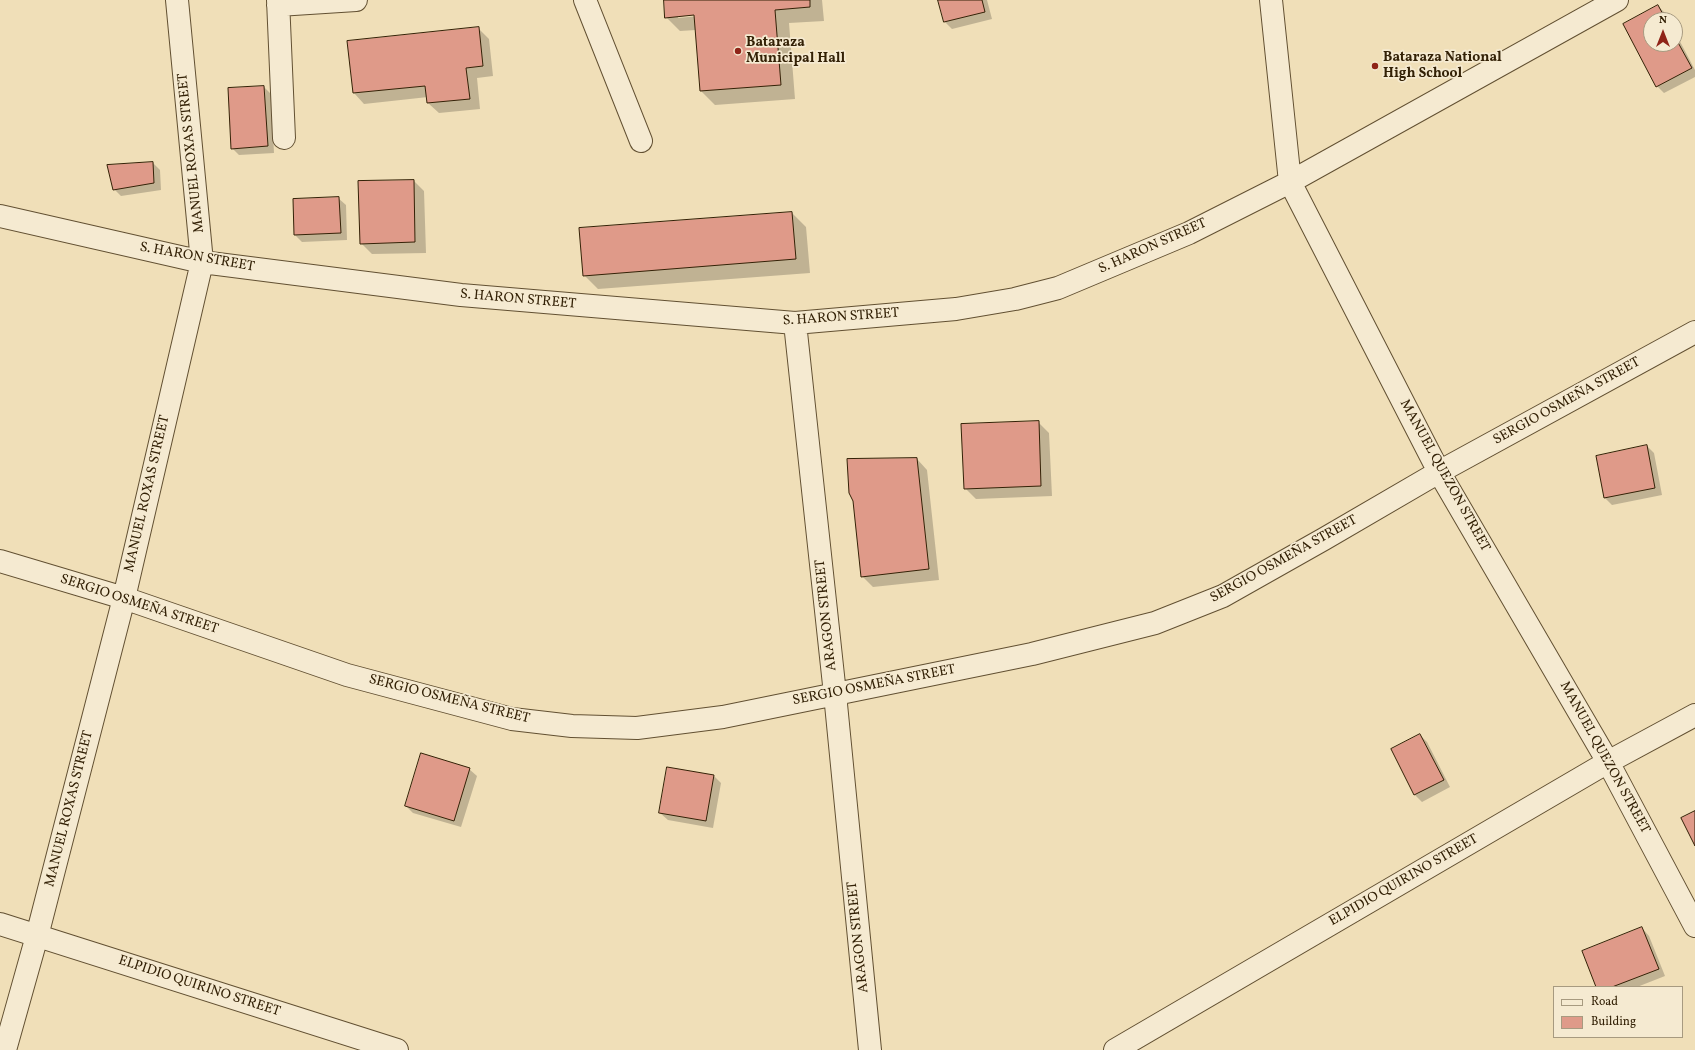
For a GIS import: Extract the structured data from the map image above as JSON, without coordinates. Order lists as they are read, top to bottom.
{
  "streets": {
    "street": [
      "MANUEL ROXAS STREET",
      "S. HARON STREET",
      "SERGIO OSMEÑA STREET",
      "MANUEL QUEZON STREET",
      "ARAGON STREET",
      "ELPIDIO QUIRINO STREET"
    ]
  },
  "crossings": [
    ["MANUEL ROXAS STREET", "S. HARON STREET"],
    ["MANUEL ROXAS STREET", "SERGIO OSMEÑA STREET"],
    ["MANUEL ROXAS STREET", "ELPIDIO QUIRINO STREET"],
    ["S. HARON STREET", "MANUEL QUEZON STREET"],
    ["S. HARON STREET", "ARAGON STREET"],
    ["SERGIO OSMEÑA STREET", "MANUEL QUEZON STREET"],
    ["SERGIO OSMEÑA STREET", "ARAGON STREET"],
    ["MANUEL QUEZON STREET", "ELPIDIO QUIRINO STREET"]
  ],
  "places": ["Bataraza Municipal Hall", "Bataraza National High School"],
  "legend": ["Road", "Building"],
  "north": "top"
}
